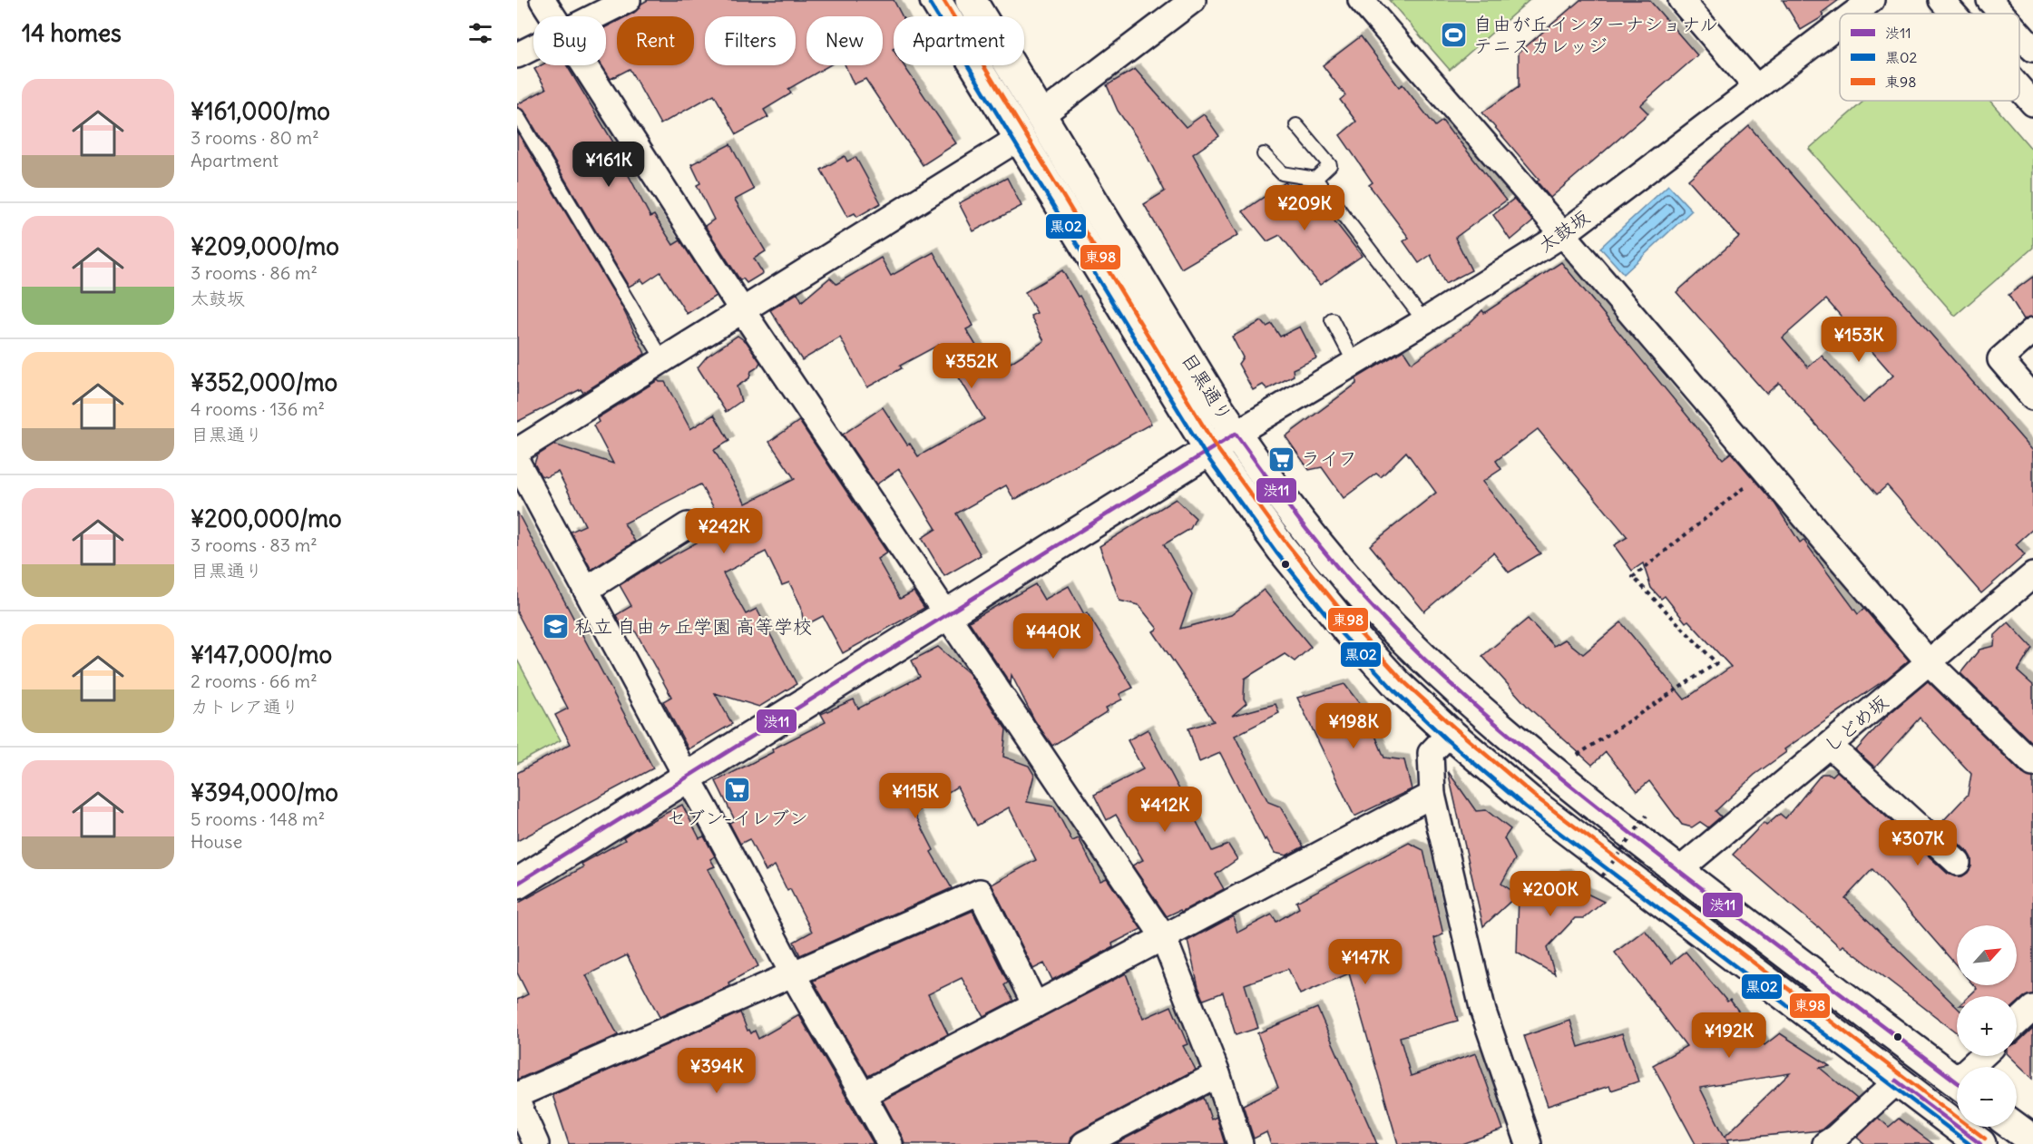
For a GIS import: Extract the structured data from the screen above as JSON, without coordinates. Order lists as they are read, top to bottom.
{
  "streets": {
    "main road": ["目黒通り"],
    "street": ["太鼓坂", "しどめ坂"]
  },
  "crossings": [
    ["太鼓坂", "目黒通り"],
    ["目黒通り", "しどめ坂"]
  ],
  "places": {
    "sports": ["自由が丘インターナショナル テニスカレッジ"],
    "supermarket": ["ライフ", "セブン-イレブン"],
    "school or university": ["私立 自由ヶ丘学園 高等学校"]
  },
  "lines": ["transit line 東98", "transit line 黒02", "transit line 渋11"],
  "legend": ["渋11", "黒02", "東98"],
  "north": "top right",
  "page": {
    "heading": "14 homes",
    "chip": [
      "Buy",
      "Rent",
      "Filters",
      "New",
      "Apartment"
    ],
    "list": [
      {
        "name": "¥161,000/mo",
        "note": "3 rooms · 80 m² · Apartment"
      },
      {
        "name": "¥209,000/mo",
        "note": "3 rooms · 86 m² · 太鼓坂"
      },
      {
        "name": "¥352,000/mo",
        "note": "4 rooms · 136 m² · 目黒通り"
      },
      {
        "name": "¥200,000/mo",
        "note": "3 rooms · 83 m² · 目黒通り"
      },
      {
        "name": "¥147,000/mo",
        "note": "2 rooms · 66 m² · カトレア通り"
      },
      {
        "name": "¥394,000/mo",
        "note": "5 rooms · 148 m² · House"
      }
    ],
    "price": [
      "¥161K",
      "¥209K",
      "¥153K",
      "¥352K",
      "¥242K",
      "¥440K",
      "¥198K",
      "¥115K",
      "¥412K",
      "¥307K",
      "¥200K",
      "¥147K",
      "¥192K",
      "¥394K"
    ],
    "map_buttons": ["+", "−"]
  }
}
